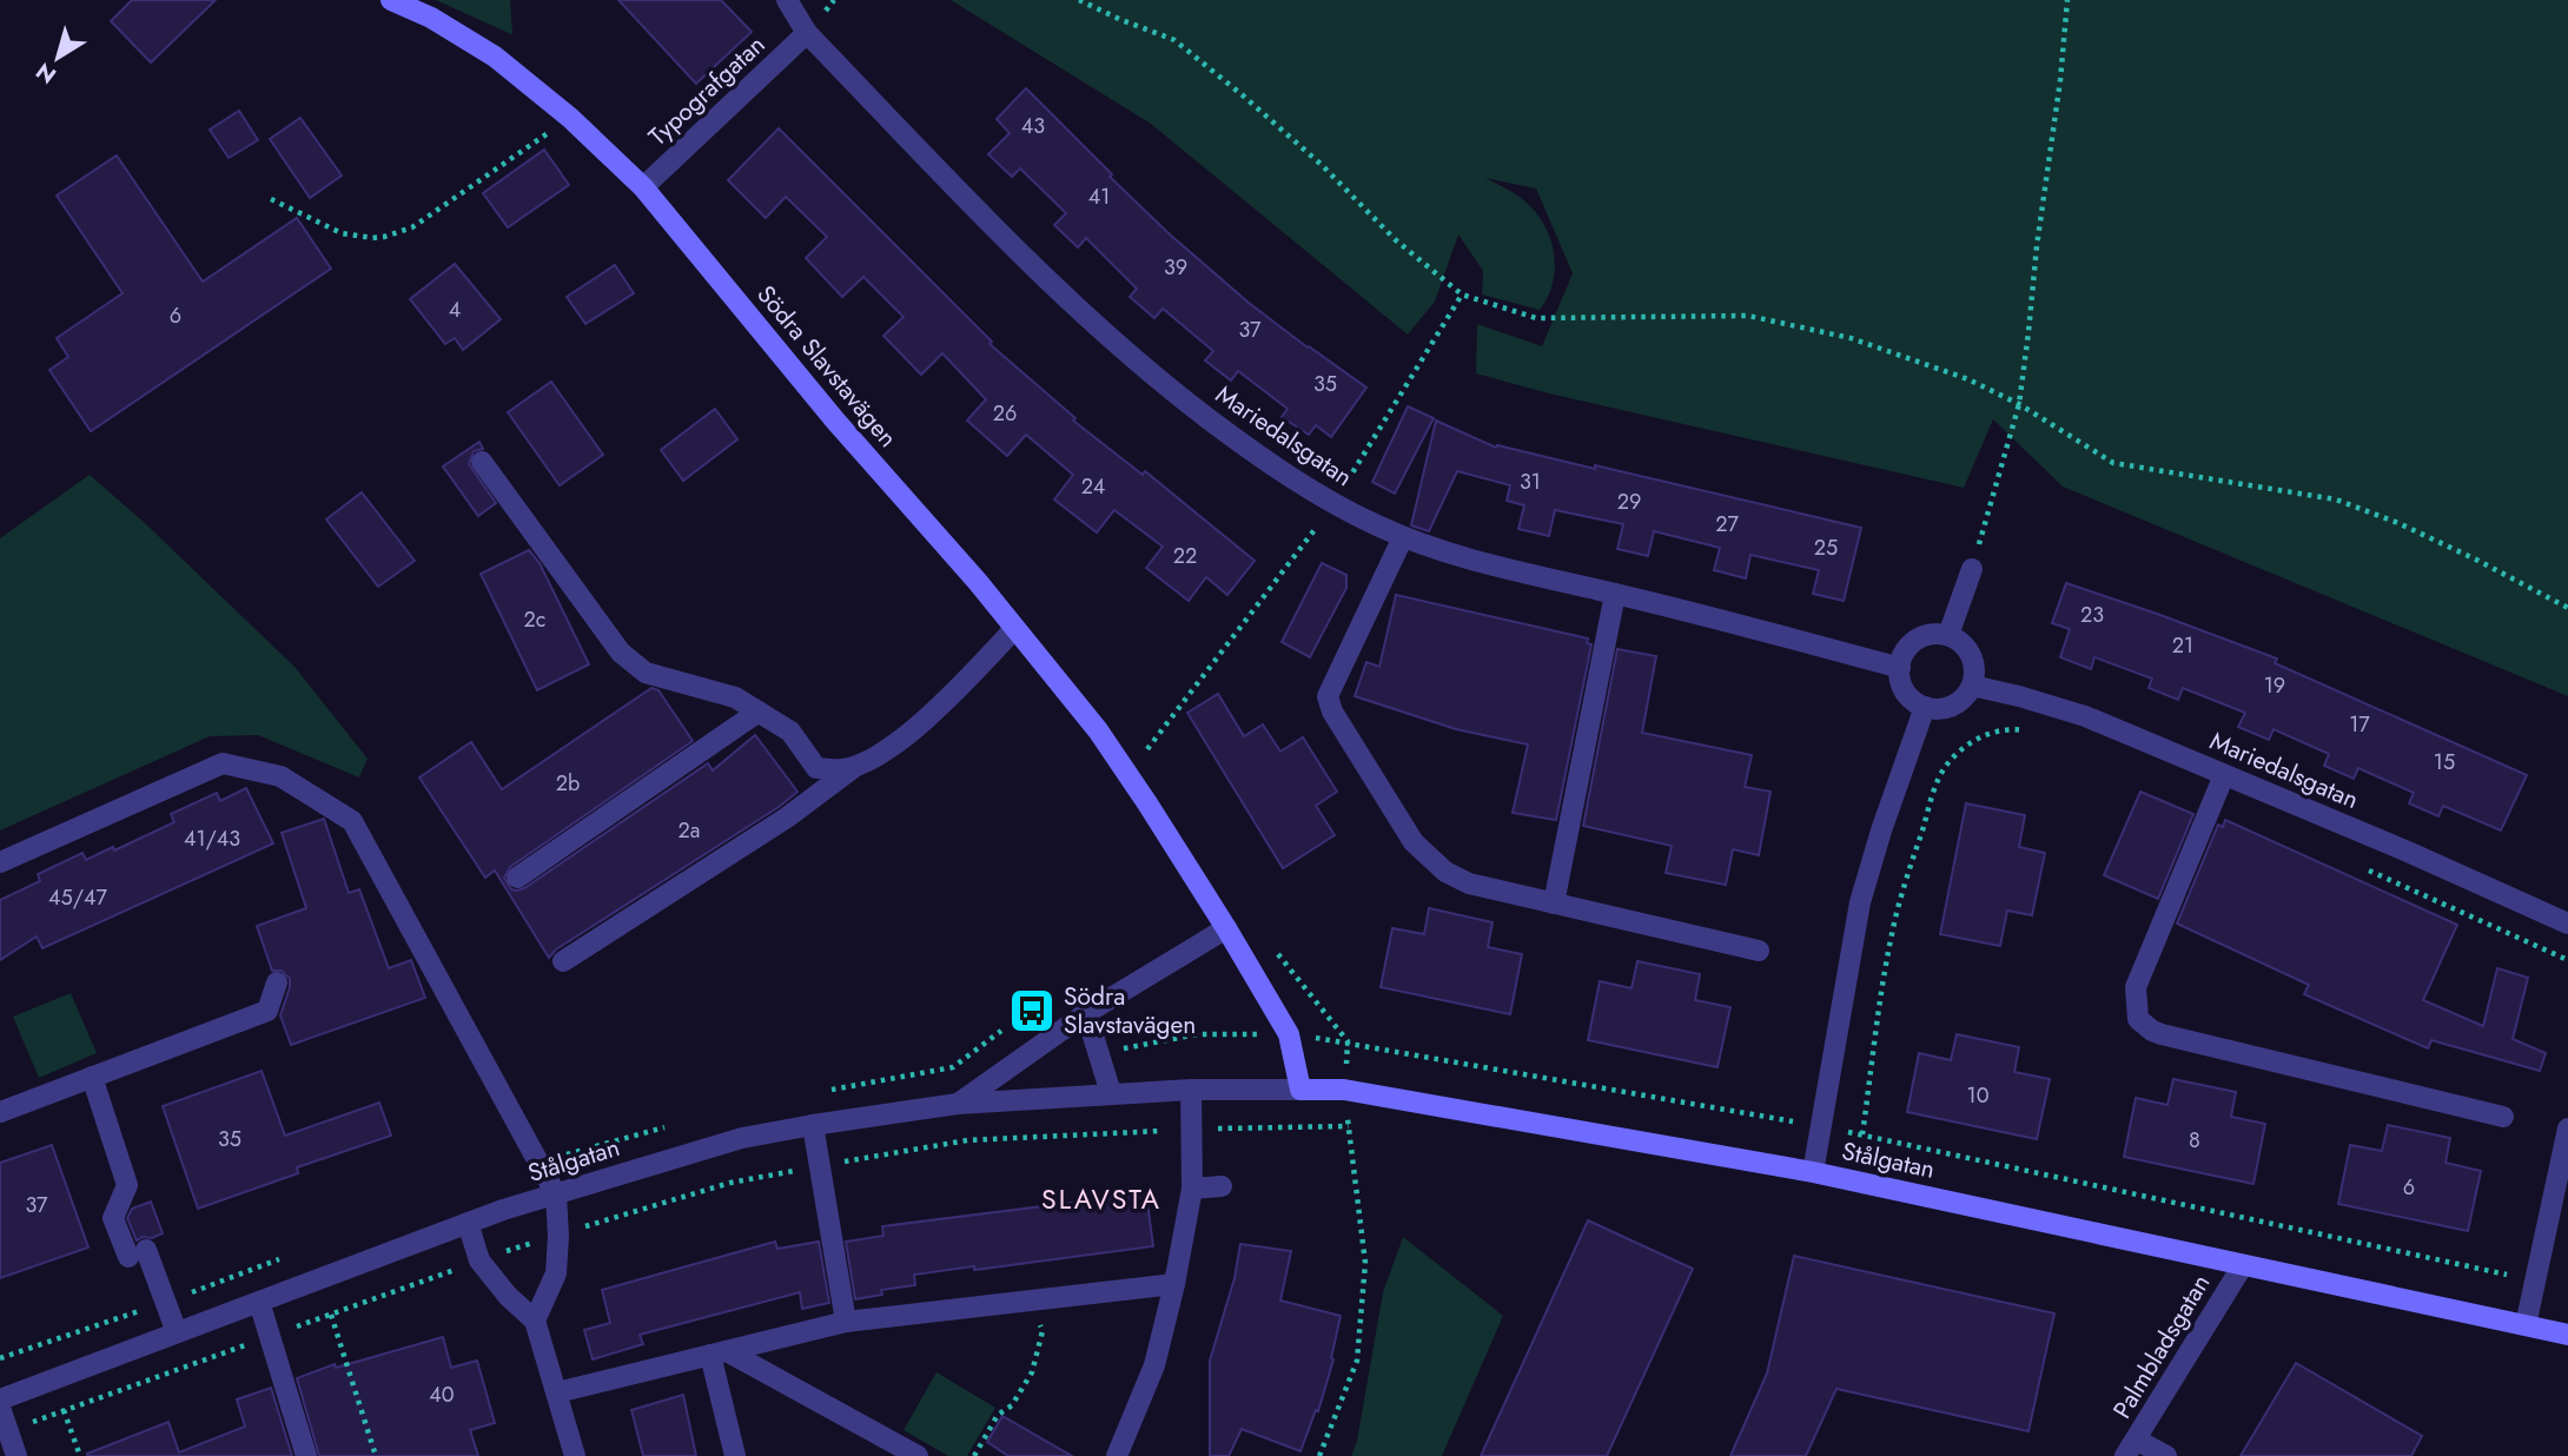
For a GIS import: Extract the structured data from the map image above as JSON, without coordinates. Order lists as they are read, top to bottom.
{
  "streets": {
    "street": [
      "Typografgatan",
      "Södra Slavstavägen",
      "Mariedalsgatan",
      "Stålgatan",
      "Palmbladsgatan"
    ]
  },
  "crossings": [
    ["Typografgatan", "Södra Slavstavägen"],
    ["Typografgatan", "Mariedalsgatan"],
    ["Södra Slavstavägen", "Stålgatan"],
    ["Stålgatan", "Palmbladsgatan"]
  ],
  "districts": ["SLAVSTA"],
  "places": {
    "bus stop": ["Södra Slavstavägen"]
  },
  "house_numbers": [
    "43",
    "41",
    "39",
    "4",
    "6",
    "37",
    "35",
    "26",
    "31",
    "24",
    "29",
    "27",
    "25",
    "22",
    "23",
    "2c",
    "21",
    "19",
    "17",
    "15",
    "2b",
    "2a",
    "41/43",
    "45/47",
    "10",
    "35",
    "8",
    "6",
    "37",
    "40"
  ],
  "north": "bottom left"
}
